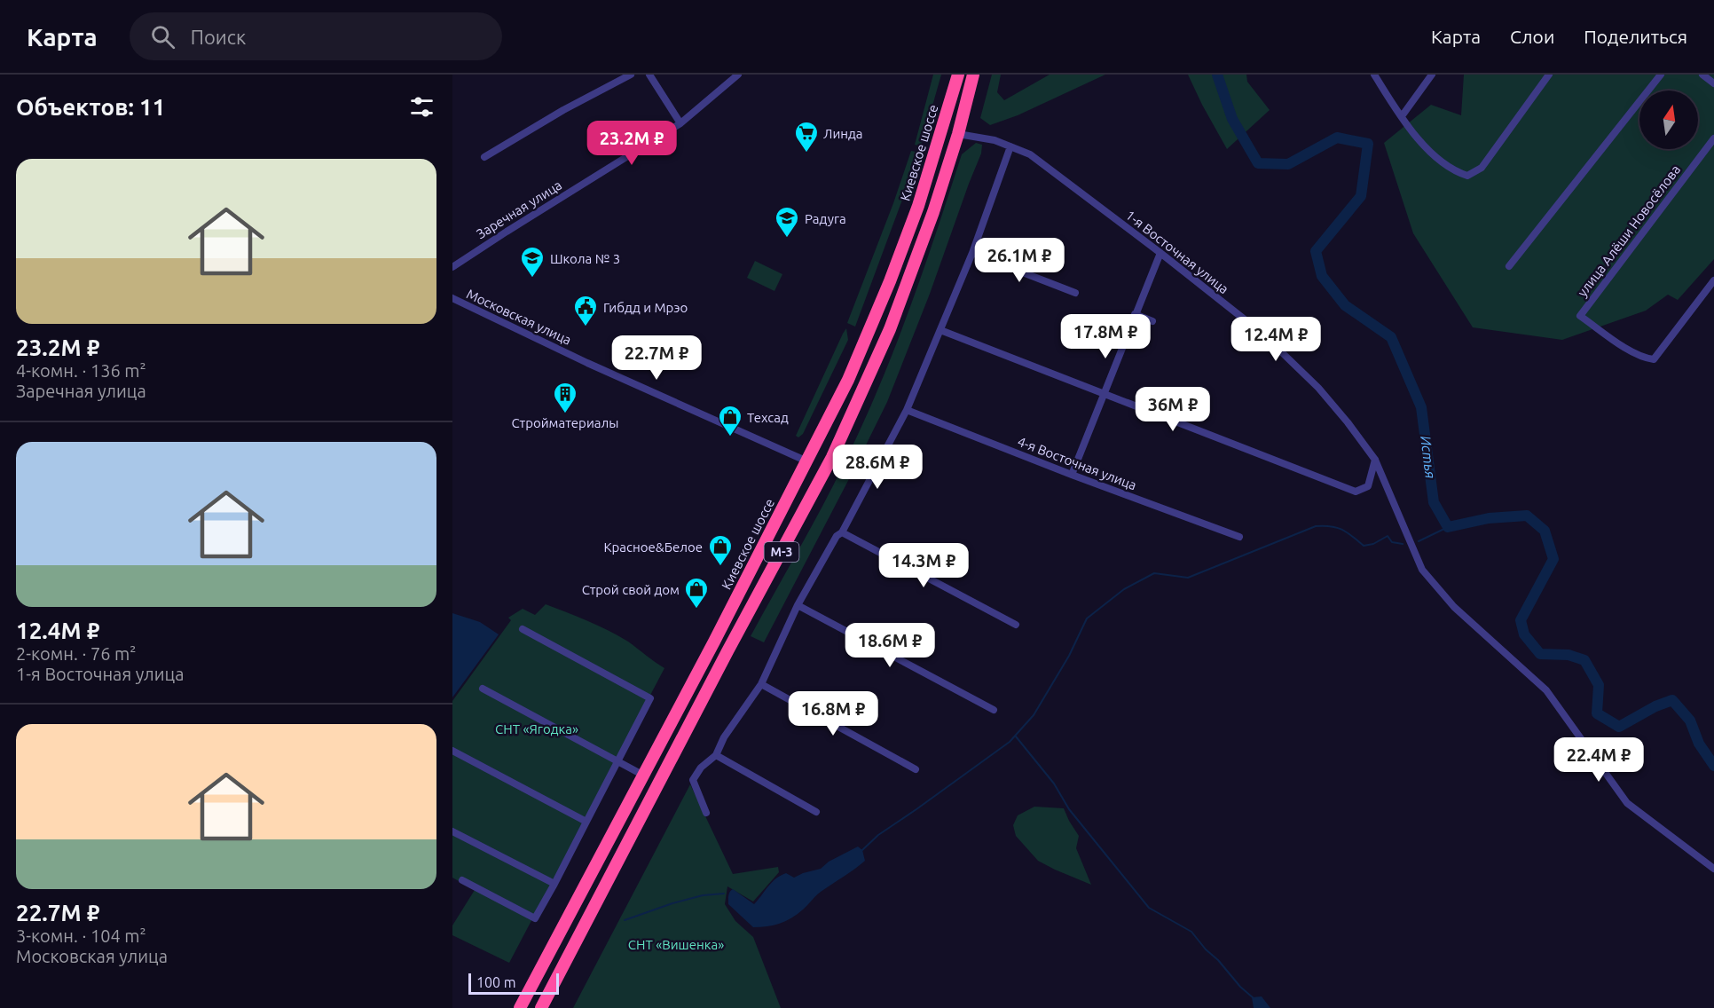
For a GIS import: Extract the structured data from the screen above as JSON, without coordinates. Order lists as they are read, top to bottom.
{
  "streets": {
    "highway": ["Киевское шоссе", "М-3"],
    "street": [
      "Заречная улица",
      "улица Алёши Новосёлова",
      "1-я Восточная улица",
      "Московская улица",
      "4-я Восточная улица"
    ]
  },
  "crossings": [
    ["Киевское шоссе", "Московская улица"],
    ["1-я Восточная улица", "М-3"]
  ],
  "water": ["Истья"],
  "parks": ["СНТ «Ягодка»", "СНТ «Вишенка»"],
  "places": {
    "supermarket": ["Линда"],
    "school or university": ["Радуга", "Школа № 3"],
    "public building": ["Гибдд и Мрэо"],
    "building": ["Стройматериалы"],
    "shop": ["Техсад", "Красное&Белое", "Строй свой дом"]
  },
  "scale_bar": "100 m",
  "north": "top",
  "page": {
    "header": "Карта",
    "search": "Поиск",
    "nav": ["Карта", "Слои", "Поделиться"],
    "heading": "Объектов: 11",
    "price": [
      "23.2M ₽",
      "26.1M ₽",
      "17.8M ₽",
      "12.4M ₽",
      "22.7M ₽",
      "36M ₽",
      "28.6M ₽",
      "14.3M ₽",
      "18.6M ₽",
      "16.8M ₽",
      "22.4M ₽"
    ],
    "list": [
      {
        "name": "23.2M ₽",
        "note": "4-комн. · 136 m² · Заречная улица"
      },
      {
        "name": "12.4M ₽",
        "note": "2-комн. · 76 m² · 1-я Восточная улица"
      },
      {
        "name": "22.7M ₽",
        "note": "3-комн. · 104 m² · Московская улица"
      }
    ],
    "scale": "100 m"
  }
}
